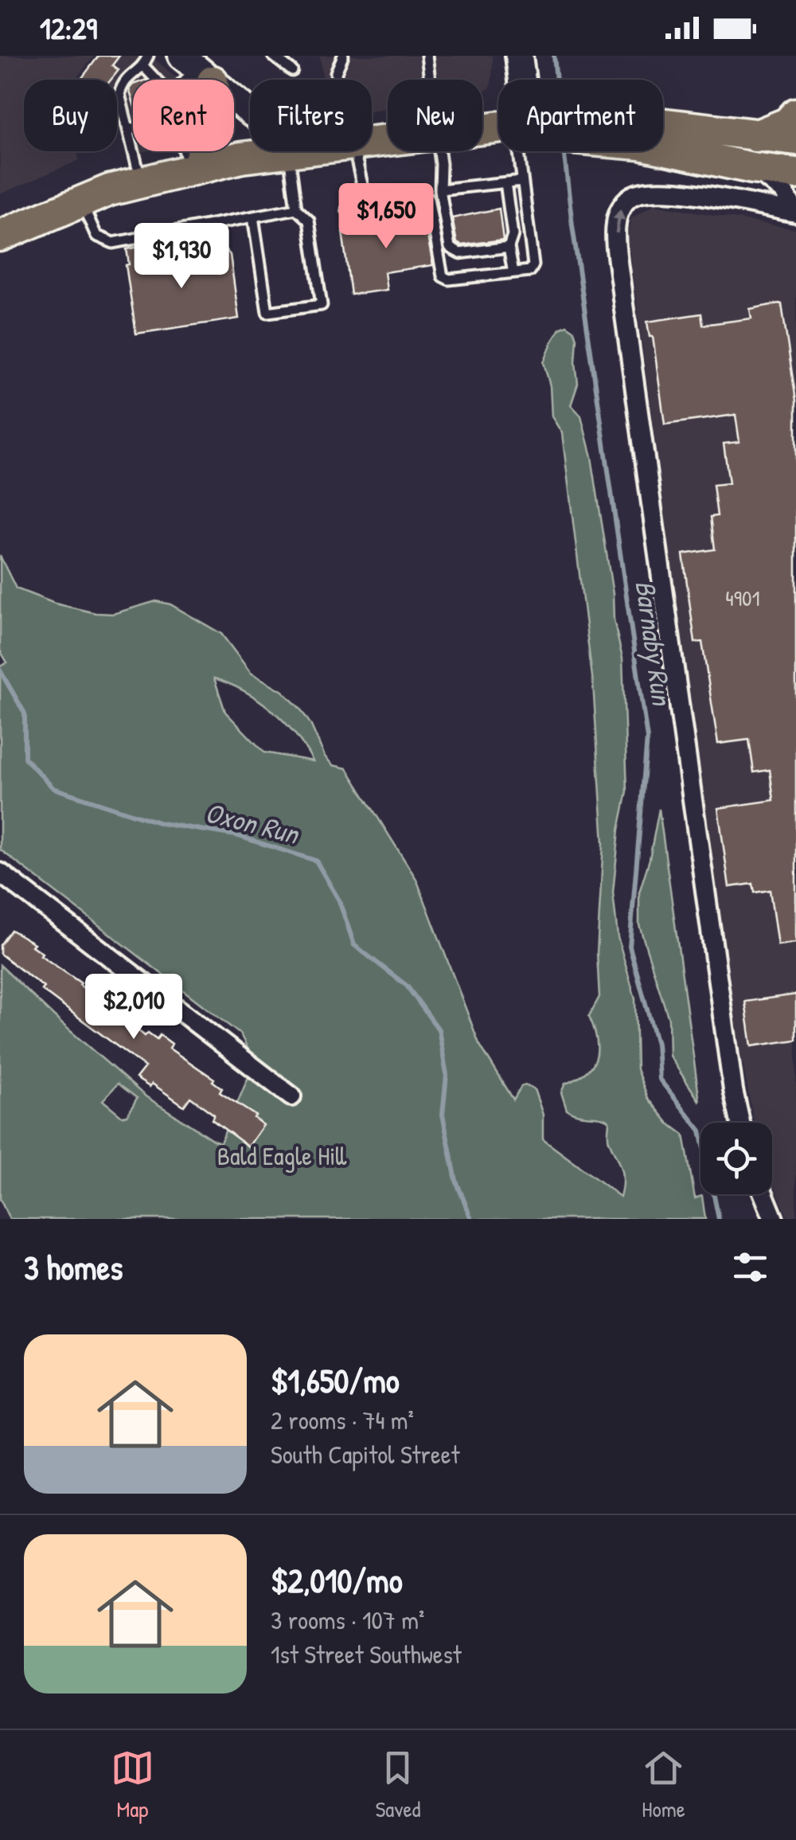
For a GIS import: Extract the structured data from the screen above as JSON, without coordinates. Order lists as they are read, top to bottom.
{
  "water": ["Barnaby Run", "Oxon Run"],
  "parks": ["Bald Eagle Hill"],
  "house_numbers": ["4901"],
  "page": {
    "status": "12:29",
    "chip": [
      "Buy",
      "Rent",
      "Filters",
      "New",
      "Apartment"
    ],
    "price": ["$1,650", "$1,930", "$2,010"],
    "heading": "3 homes",
    "list": [
      {
        "name": "$1,650/mo",
        "note": "2 rooms · 74 m² · South Capitol Street"
      },
      {
        "name": "$2,010/mo",
        "note": "3 rooms · 107 m² · 1st Street Southwest"
      }
    ],
    "tabs": ["Map", "Saved", "Home"]
  }
}
